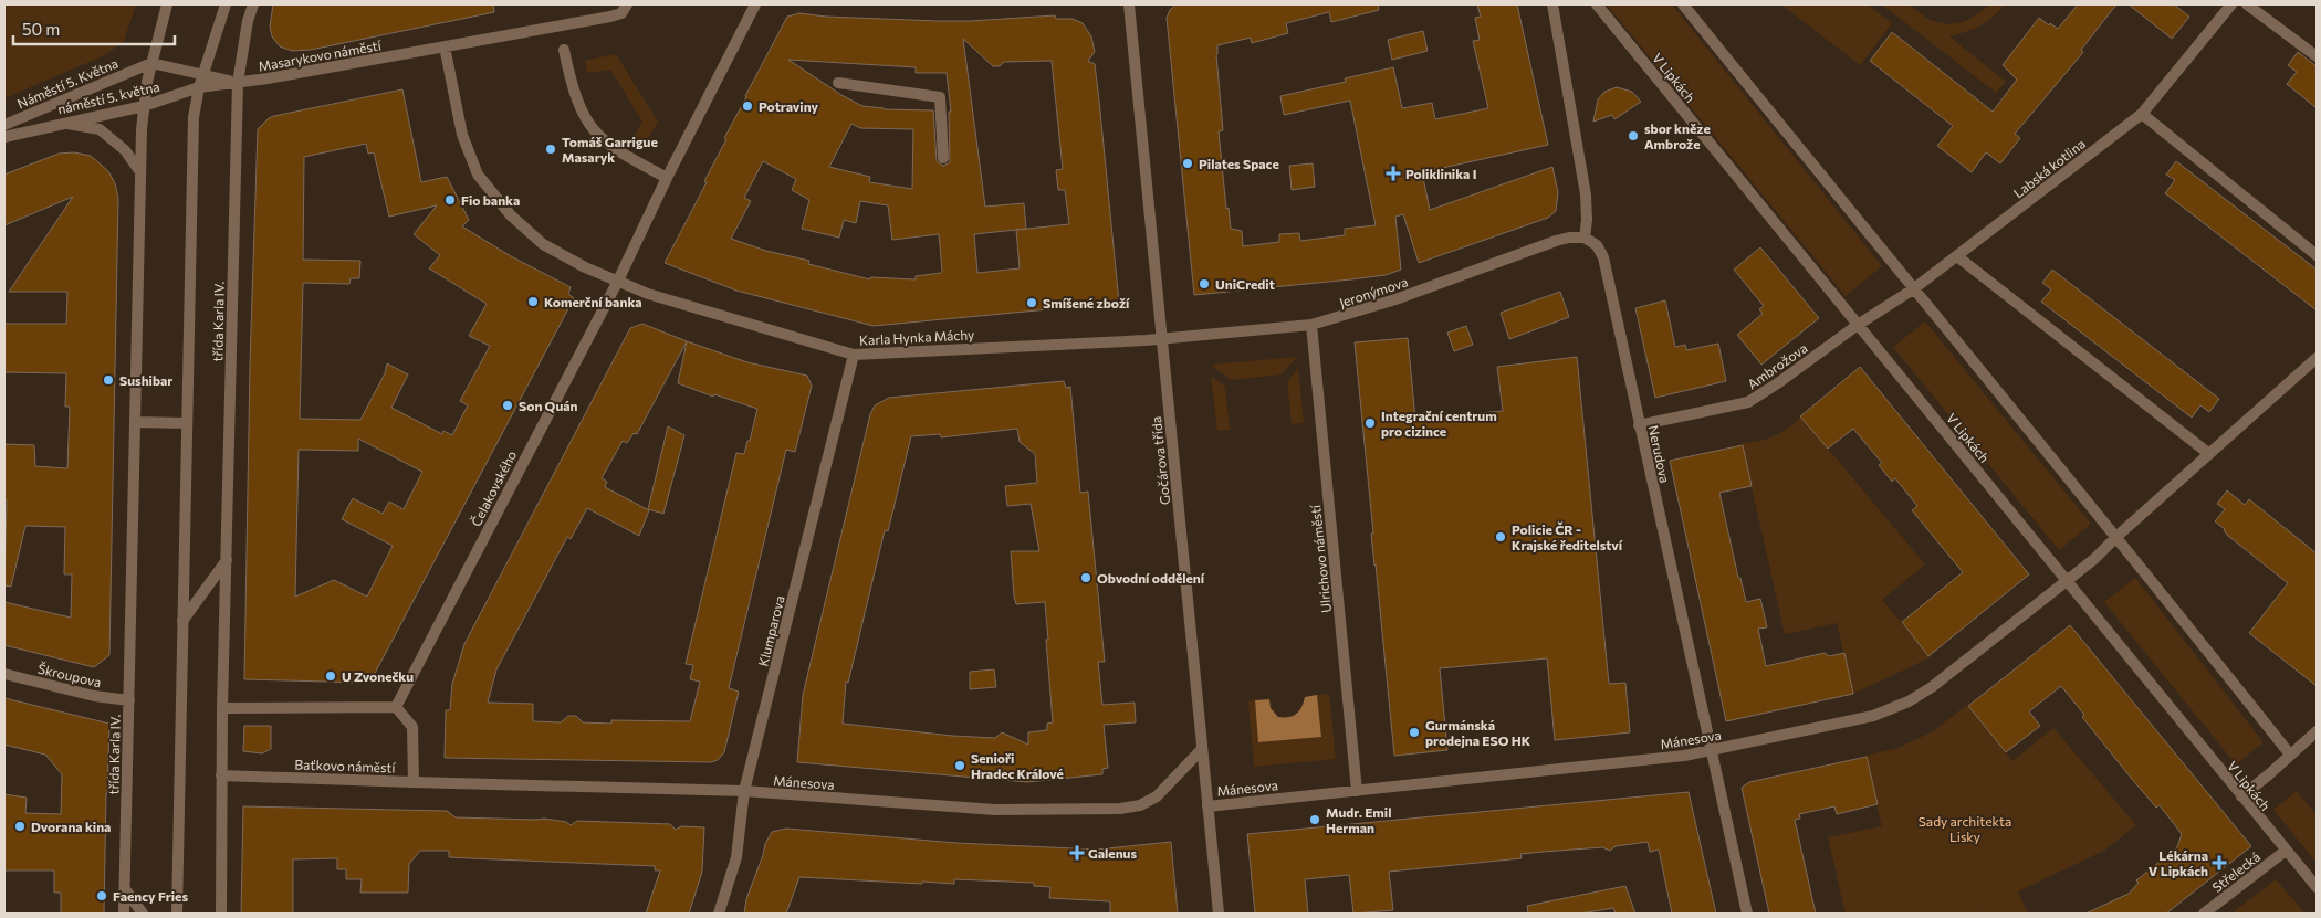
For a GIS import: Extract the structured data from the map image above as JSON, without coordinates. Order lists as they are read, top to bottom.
{
  "streets": {
    "street": [
      "Masarykovo náměstí",
      "V Lipkách",
      "Náměstí 5. Května",
      "náměstí 5. května",
      "Labská kotlina",
      "Jeronýmova",
      "třída Karla IV.",
      "Karla Hynka Máchy",
      "Ambrožova",
      "Nerudova",
      "Gočárova třída",
      "Čelakovského",
      "Ulrichovo náměstí",
      "Klumparova",
      "Škroupova",
      "Mánesova",
      "Baťkovo náměstí",
      "Střelecká"
    ]
  },
  "crossings": [
    ["Masarykovo náměstí", "Náměstí 5. Května"],
    ["Masarykovo náměstí", "náměstí 5. května"],
    ["Masarykovo náměstí", "třída Karla IV."],
    ["V Lipkách", "Labská kotlina"],
    ["V Lipkách", "Ambrožova"],
    ["V Lipkách", "Mánesova"],
    ["V Lipkách", "Střelecká"],
    ["Náměstí 5. Května", "náměstí 5. května"],
    ["Náměstí 5. Května", "třída Karla IV."],
    ["náměstí 5. května", "třída Karla IV."],
    ["Labská kotlina", "Ambrožova"],
    ["Jeronýmova", "Karla Hynka Máchy"],
    ["Jeronýmova", "Nerudova"],
    ["Jeronýmova", "Gočárova třída"],
    ["Jeronýmova", "Ulrichovo náměstí"],
    ["třída Karla IV.", "Škroupova"],
    ["třída Karla IV.", "Baťkovo náměstí"],
    ["Karla Hynka Máchy", "Gočárova třída"],
    ["Karla Hynka Máchy", "Čelakovského"],
    ["Karla Hynka Máchy", "Klumparova"],
    ["Ambrožova", "Nerudova"],
    ["Nerudova", "Mánesova"],
    ["Gočárova třída", "Mánesova"],
    ["Čelakovského", "Baťkovo náměstí"],
    ["Ulrichovo náměstí", "Mánesova"],
    ["Klumparova", "Mánesova"],
    ["Mánesova", "Baťkovo náměstí"]
  ],
  "parks": ["Sady architekta Lisky"],
  "places": {
    "other": [
      "Potraviny",
      "sbor kněze Ambrože",
      "Tomáš Garrigue Masaryk",
      "Pilates Space",
      "Fio banka",
      "UniCredit",
      "Komerční banka",
      "Smíšené zboží",
      "Sushibar",
      "Son Quán",
      "Integrační centrum pro cizince",
      "Policie ČR - Krajské ředitelství",
      "Obvodní oddělení",
      "U Zvonečku",
      "Gurmánská prodejna ESO HK",
      "Senioři Hradec Králové",
      "Mudr. Emil Herman",
      "Dvorana kina",
      "Faency Fries"
    ],
    "health": ["Poliklinika I", "Galenus", "Lékárna V Lipkách"]
  },
  "scale_bar": "50 m"
}
